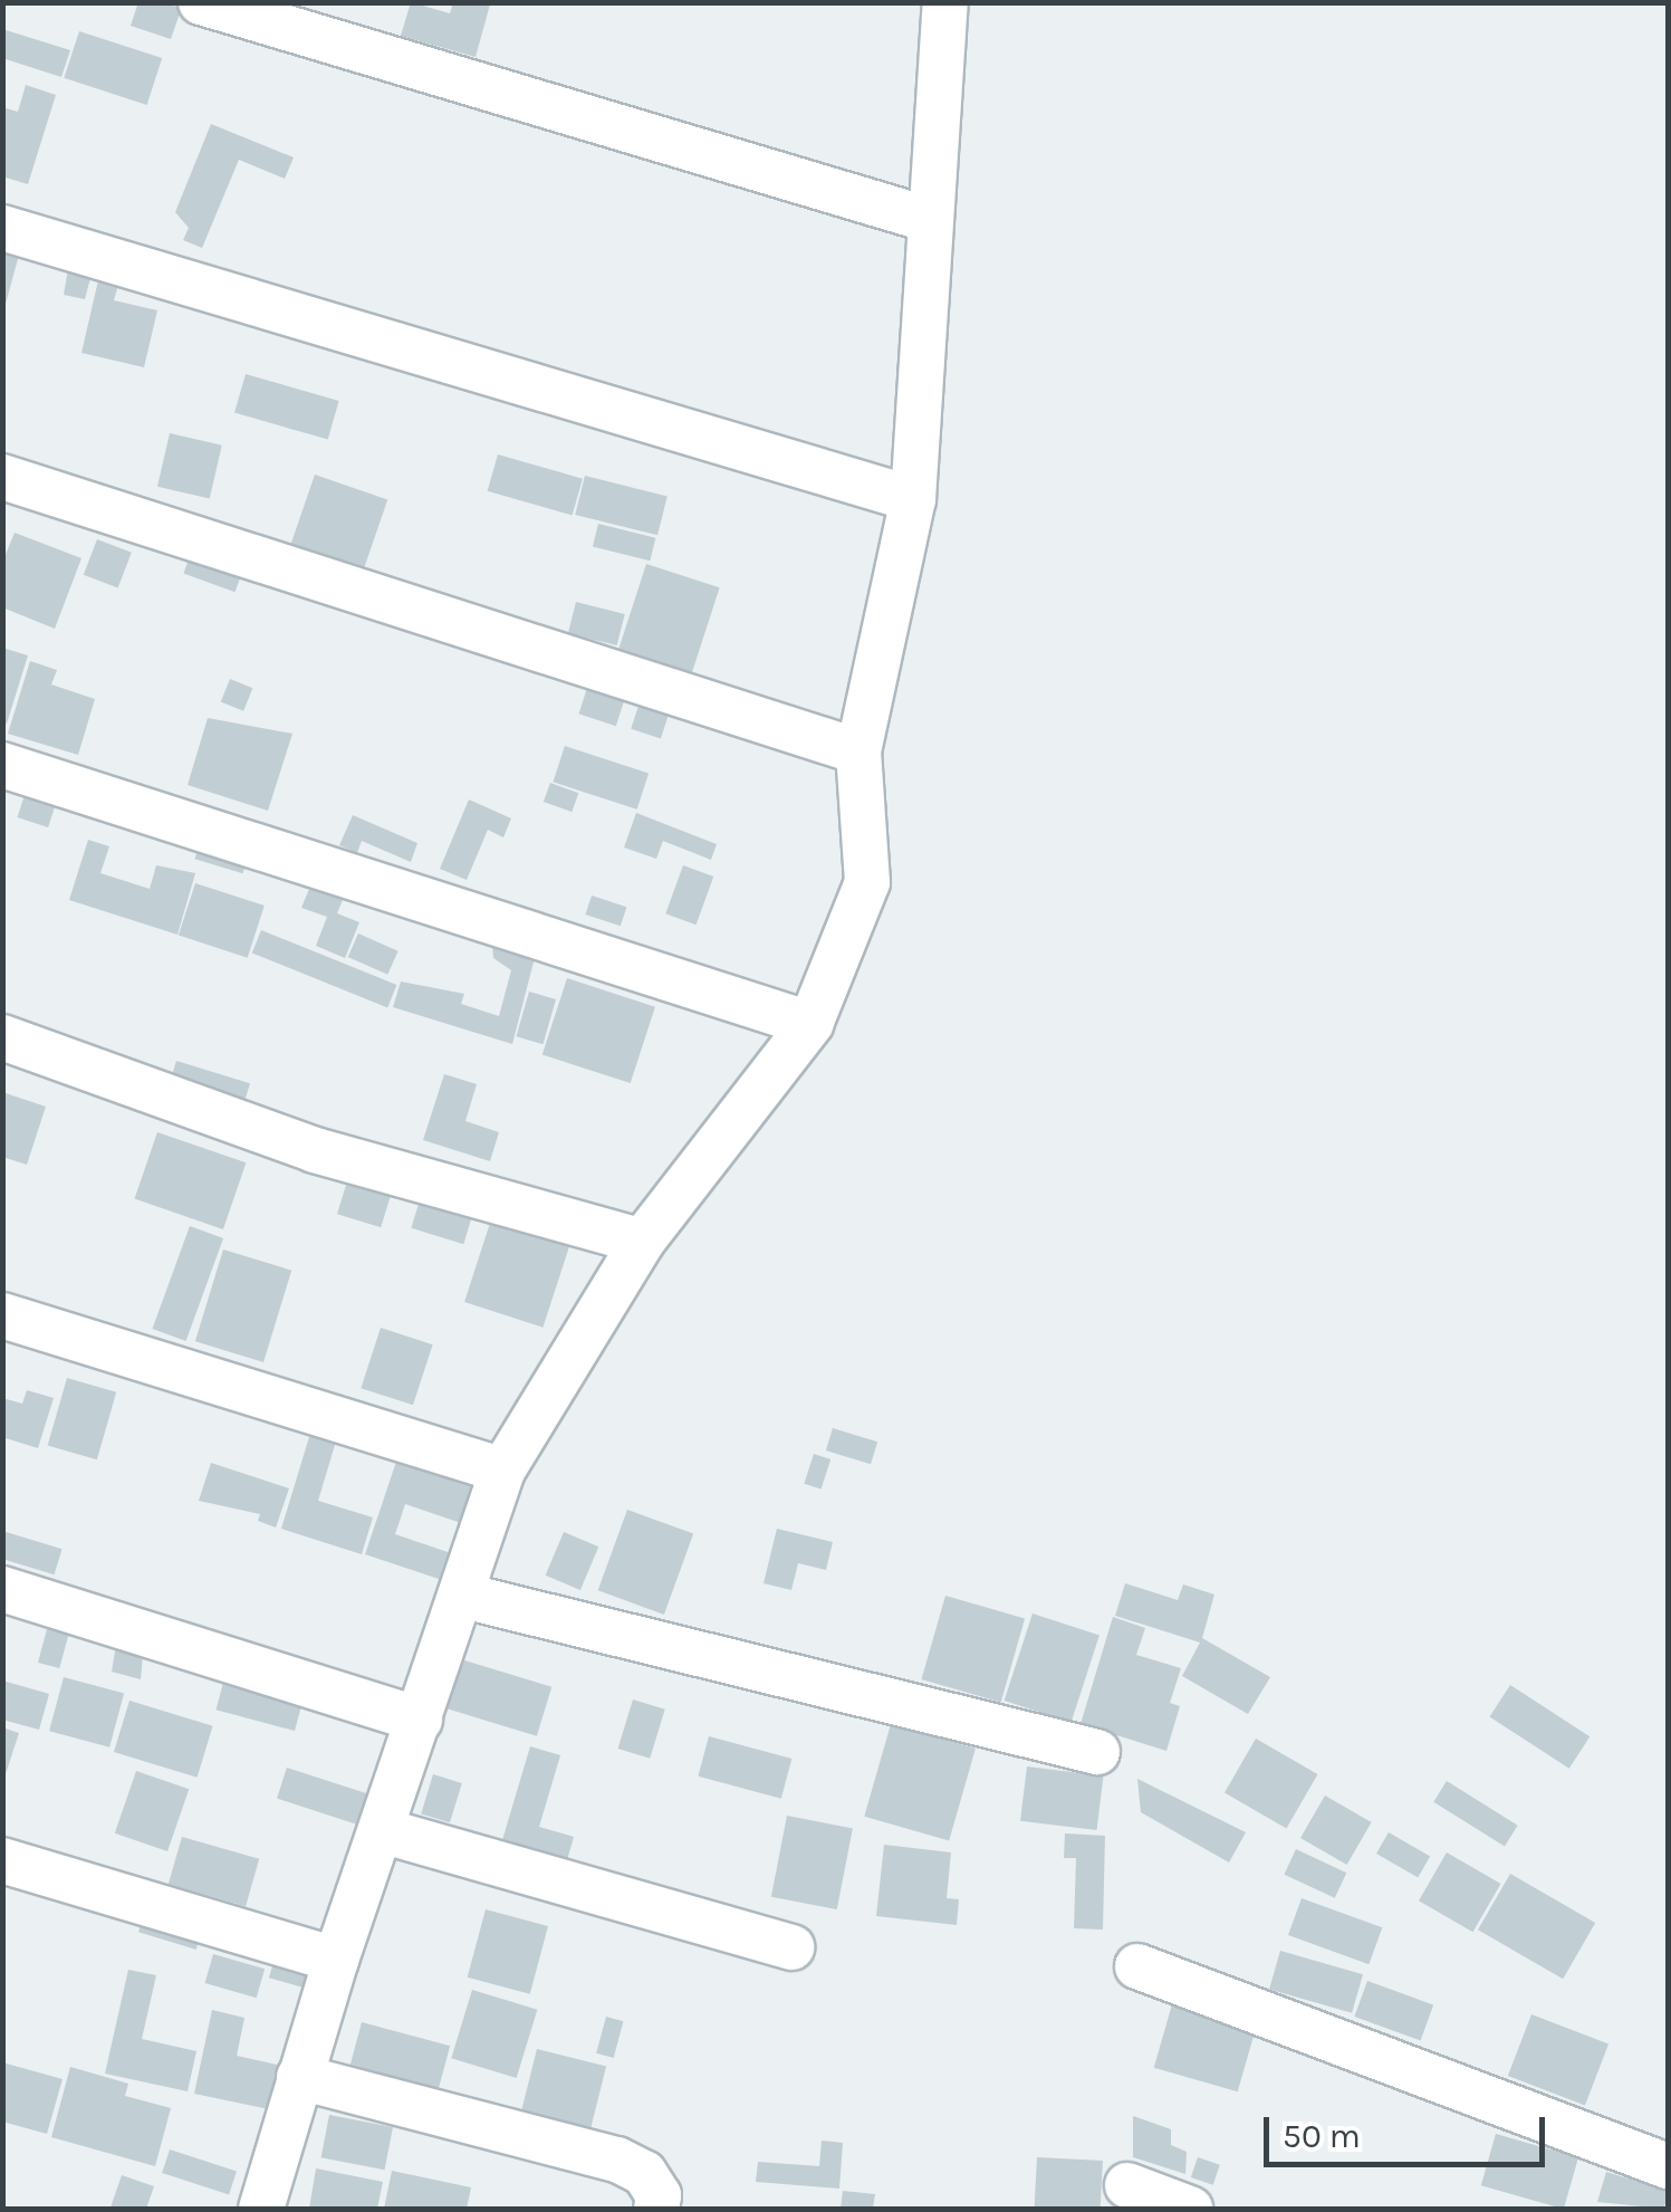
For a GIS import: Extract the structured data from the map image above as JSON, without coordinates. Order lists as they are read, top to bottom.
{
  "scale_bar": "50 m"
}
